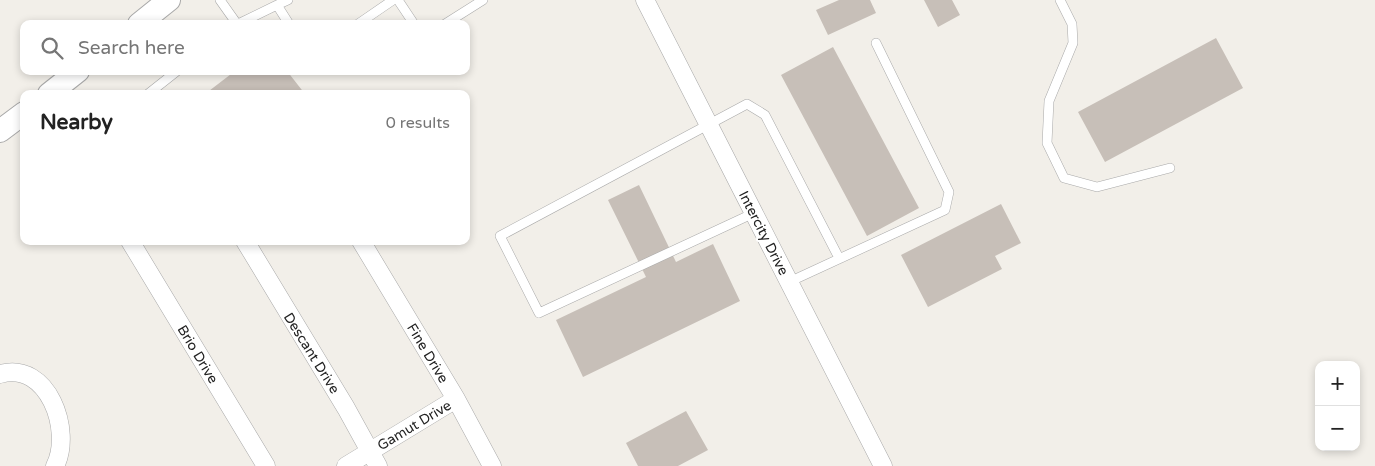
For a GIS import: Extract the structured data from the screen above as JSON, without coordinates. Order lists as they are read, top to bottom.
{
  "streets": {
    "street": [
      "Intercity Drive",
      "Descant Drive",
      "Fine Drive",
      "Brio Drive",
      "Gamut Drive"
    ]
  },
  "crossings": [
    ["Descant Drive", "Gamut Drive"],
    ["Fine Drive", "Gamut Drive"]
  ],
  "page": {
    "search": "Search here",
    "heading": ["Nearby", "0 results"],
    "map_buttons": ["+", "−"]
  }
}
